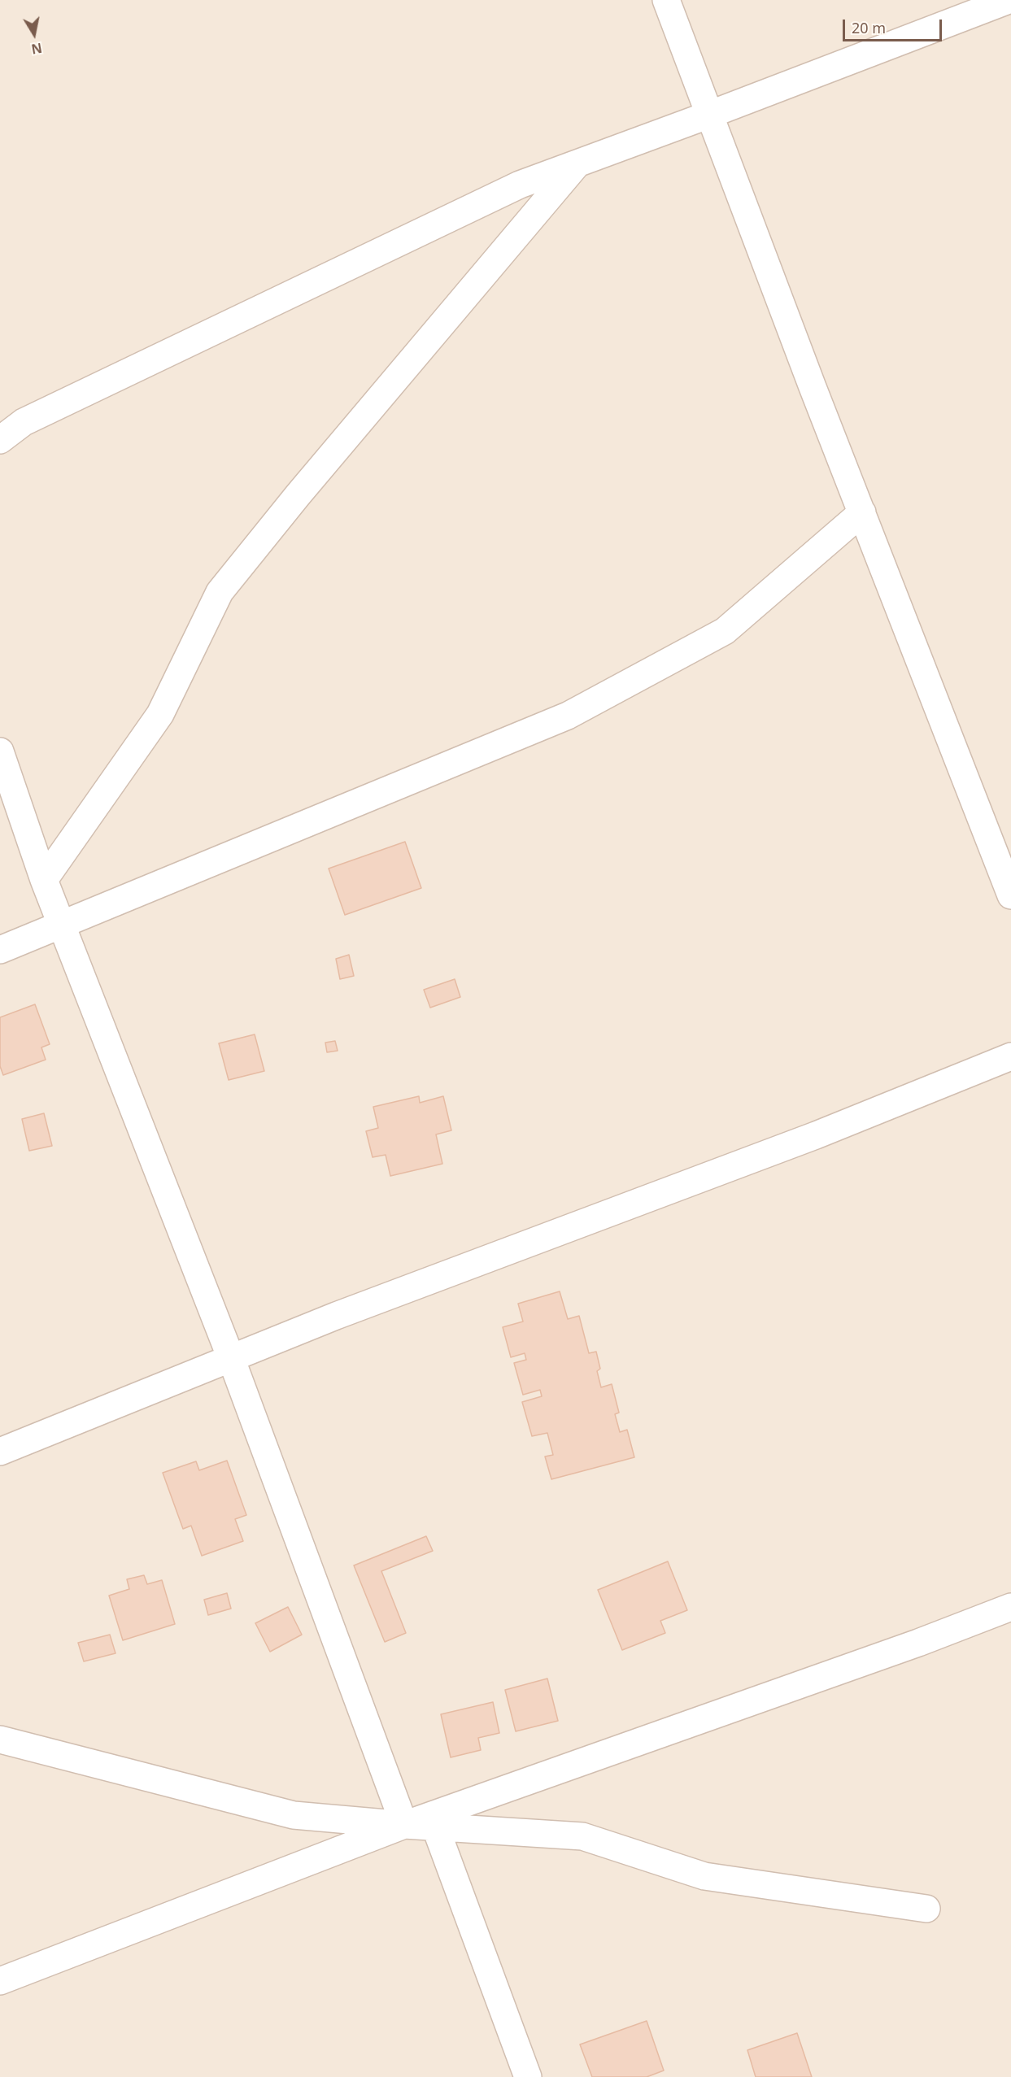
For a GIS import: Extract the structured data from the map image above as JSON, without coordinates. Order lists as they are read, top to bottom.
{
  "scale_bar": "20 m",
  "north": "bottom"
}
